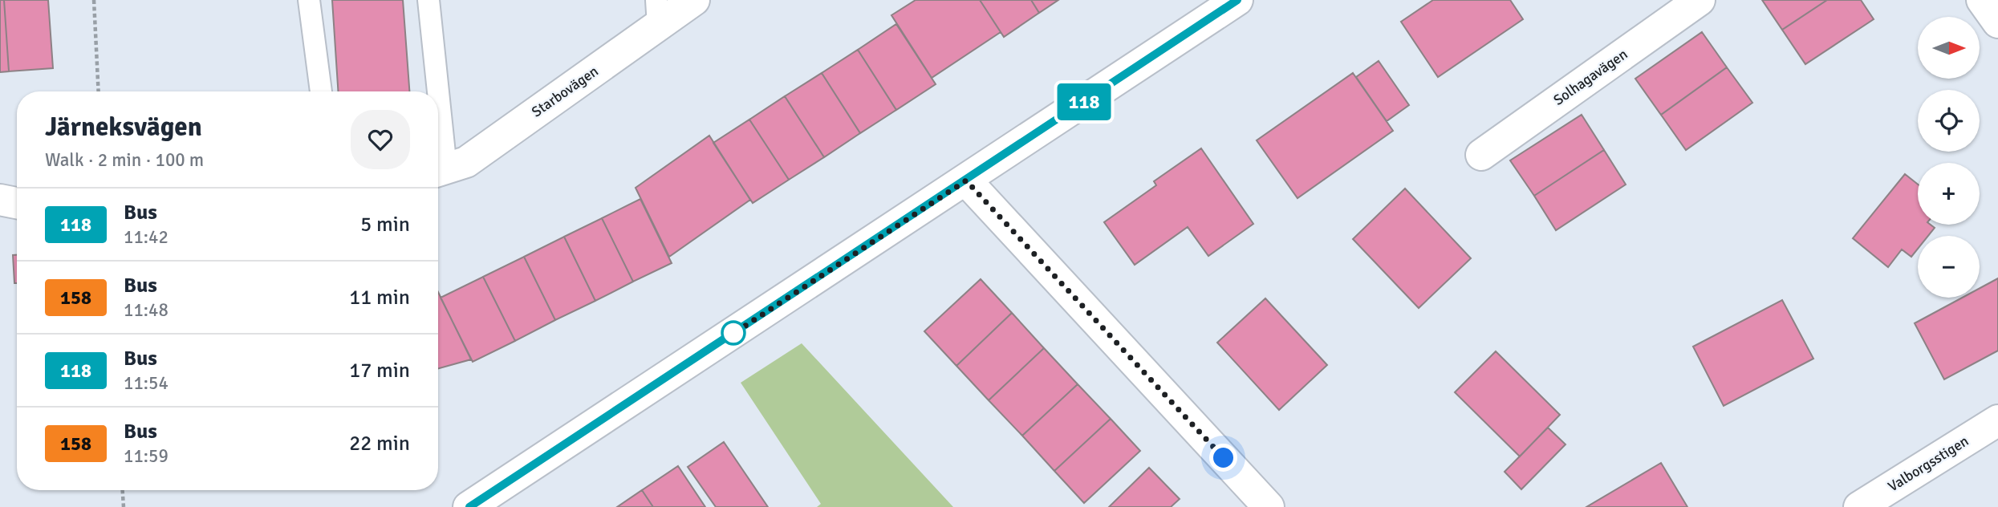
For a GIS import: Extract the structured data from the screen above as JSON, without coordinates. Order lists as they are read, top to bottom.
{
  "streets": {
    "street": ["Solhagavägen", "Starbovägen", "Valborgsstigen"]
  },
  "lines": ["bus line 118"],
  "north": "right",
  "page": {
    "on_map": "118",
    "map_buttons": ["+", "−"],
    "heading": ["Järneksvägen", "Walk · 2 min · 100 m"],
    "list": [
      {
        "mark": "118",
        "name": "Bus",
        "note": "11:42",
        "value": "5 min"
      },
      {
        "mark": "158",
        "name": "Bus",
        "note": "11:48",
        "value": "11 min"
      },
      {
        "mark": "118",
        "name": "Bus",
        "note": "11:54",
        "value": "17 min"
      },
      {
        "mark": "158",
        "name": "Bus",
        "note": "11:59",
        "value": "22 min"
      }
    ]
  }
}
